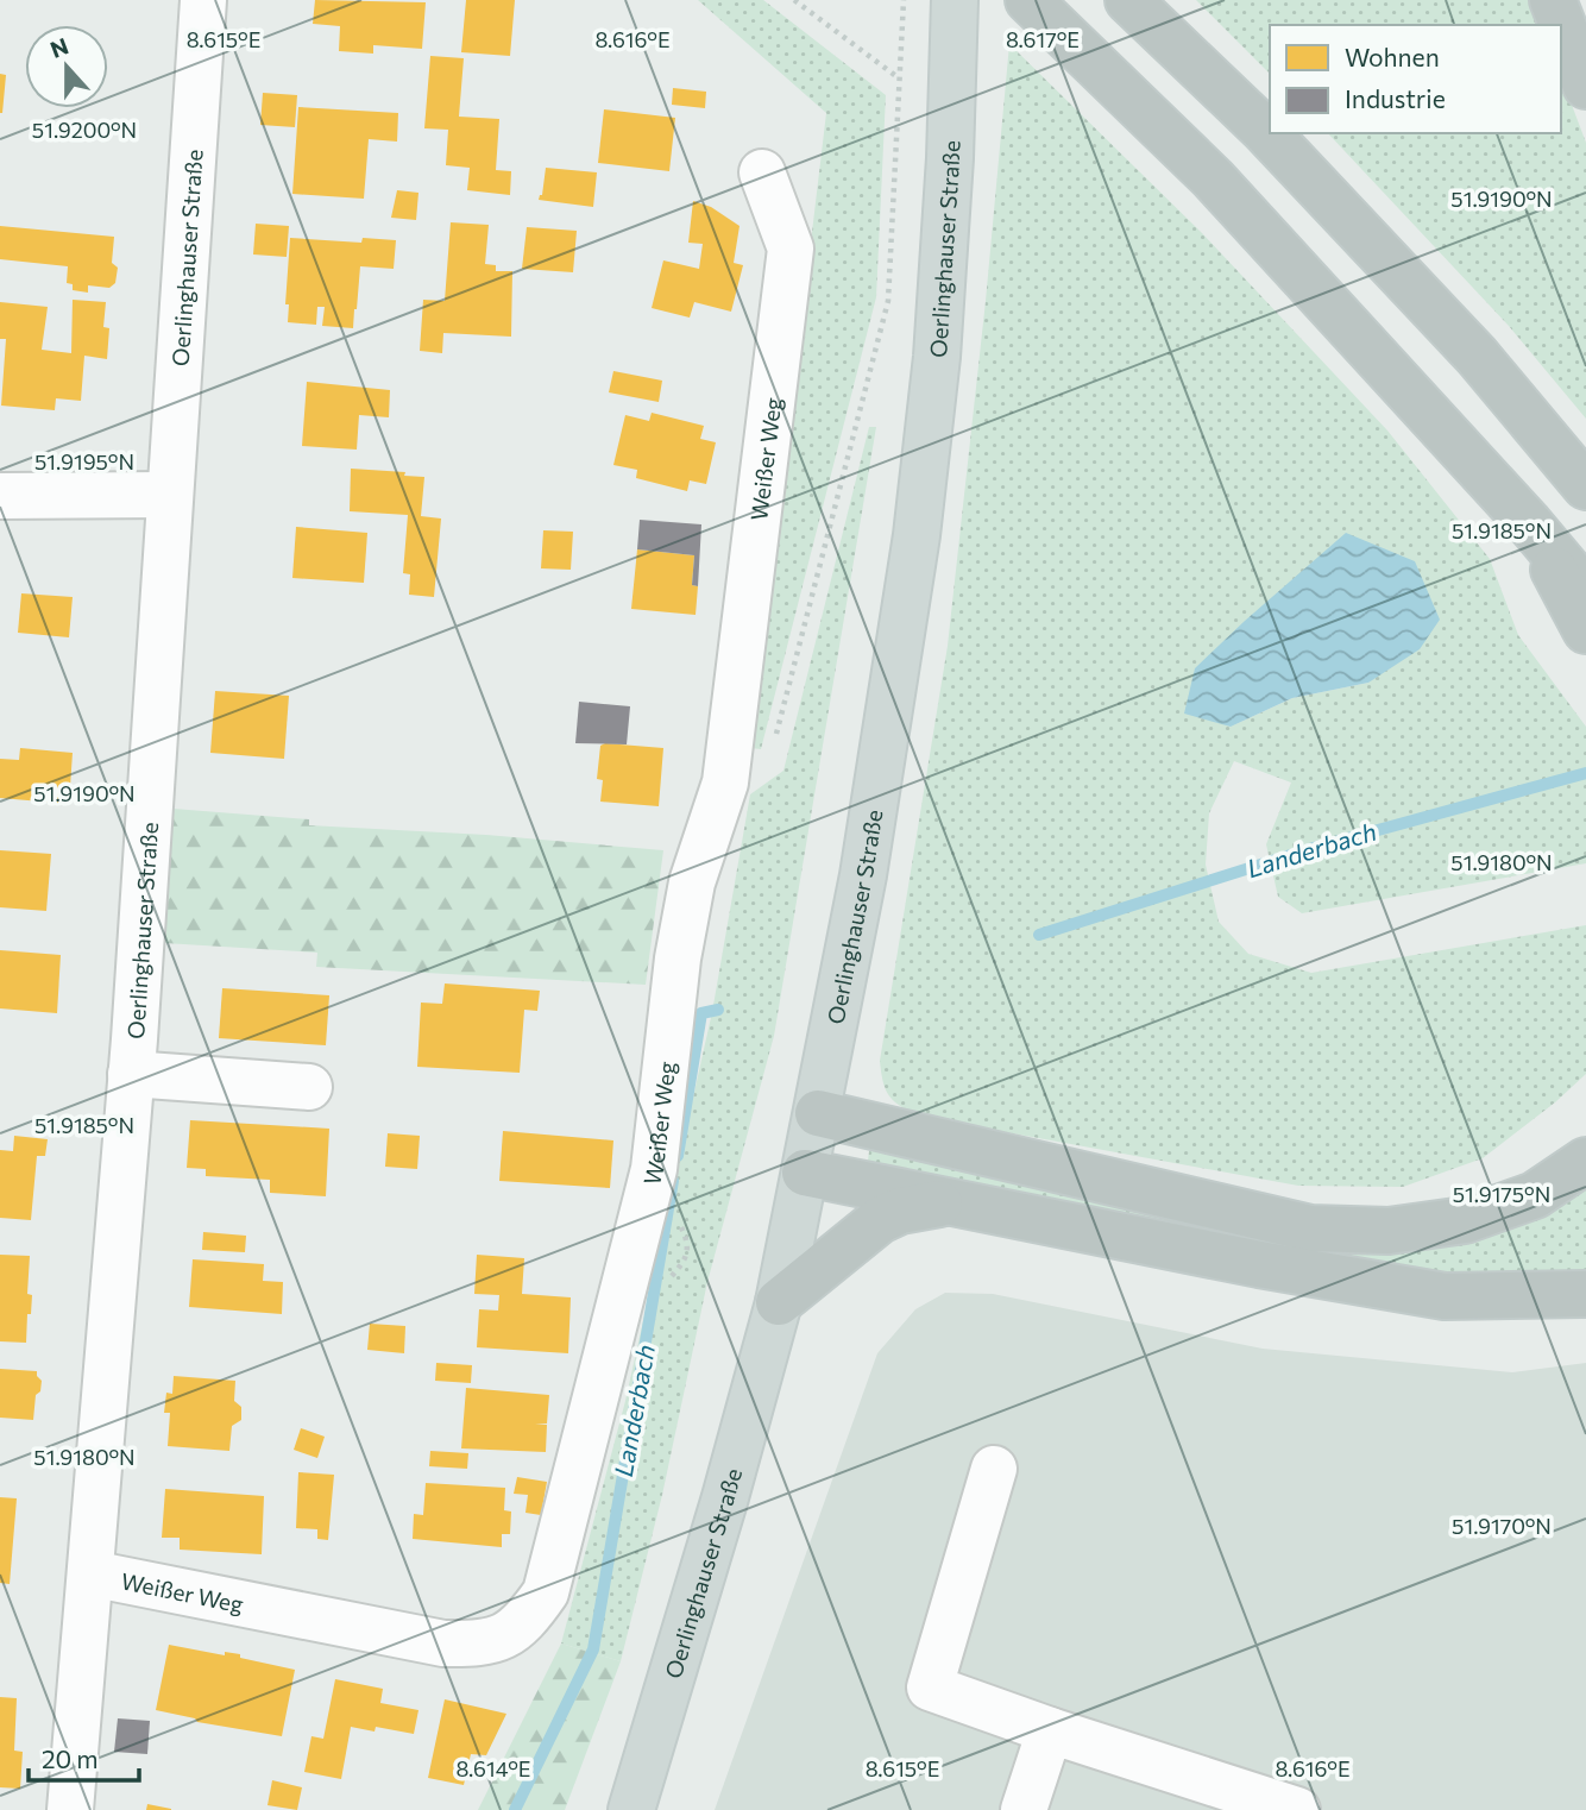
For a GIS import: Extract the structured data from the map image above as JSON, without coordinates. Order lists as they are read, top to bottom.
{
  "streets": {
    "main road": ["Oerlinghauser Straße"],
    "street": ["Weißer Weg"]
  },
  "crossings": [
    ["Oerlinghauser Straße", "Weißer Weg"]
  ],
  "water": ["Landerbach"],
  "legend": ["Wohnen", "Industrie"],
  "scale_bar": "20 m",
  "north": "top",
  "coordinates": [
    "8.615°E",
    "8.616°E",
    "8.617°E",
    "51.9200°N",
    "51.9190°N",
    "51.9195°N",
    "51.9185°N",
    "51.9180°N",
    "51.9175°N",
    "51.9170°N",
    "8.614°E"
  ]
}
